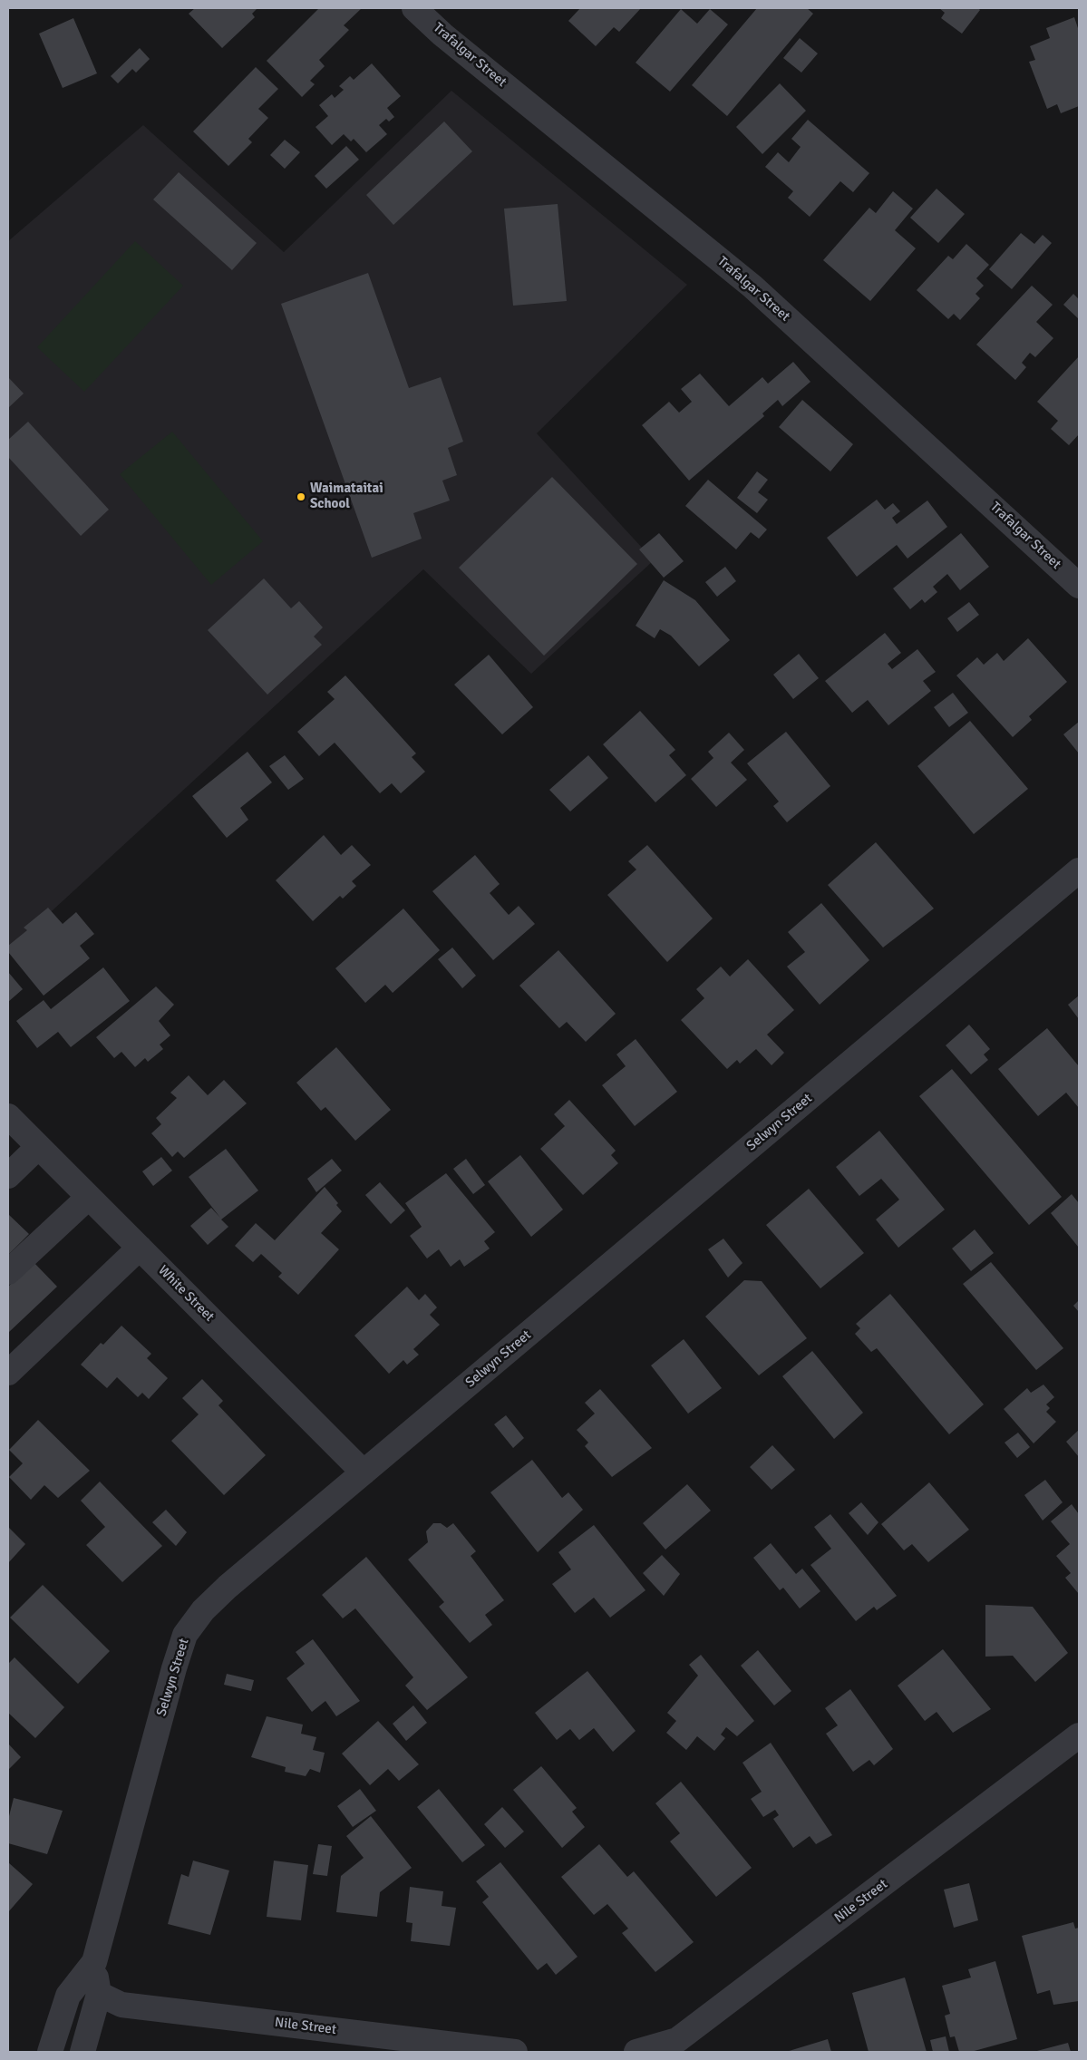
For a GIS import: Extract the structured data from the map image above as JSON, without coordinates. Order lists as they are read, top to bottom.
{
  "streets": {
    "street": [
      "Trafalgar Street",
      "Selwyn Street",
      "White Street",
      "Nile Street"
    ]
  },
  "crossings": [
    ["Selwyn Street", "White Street"],
    ["Selwyn Street", "Nile Street"]
  ],
  "places": ["Waimataitai School"]
}
